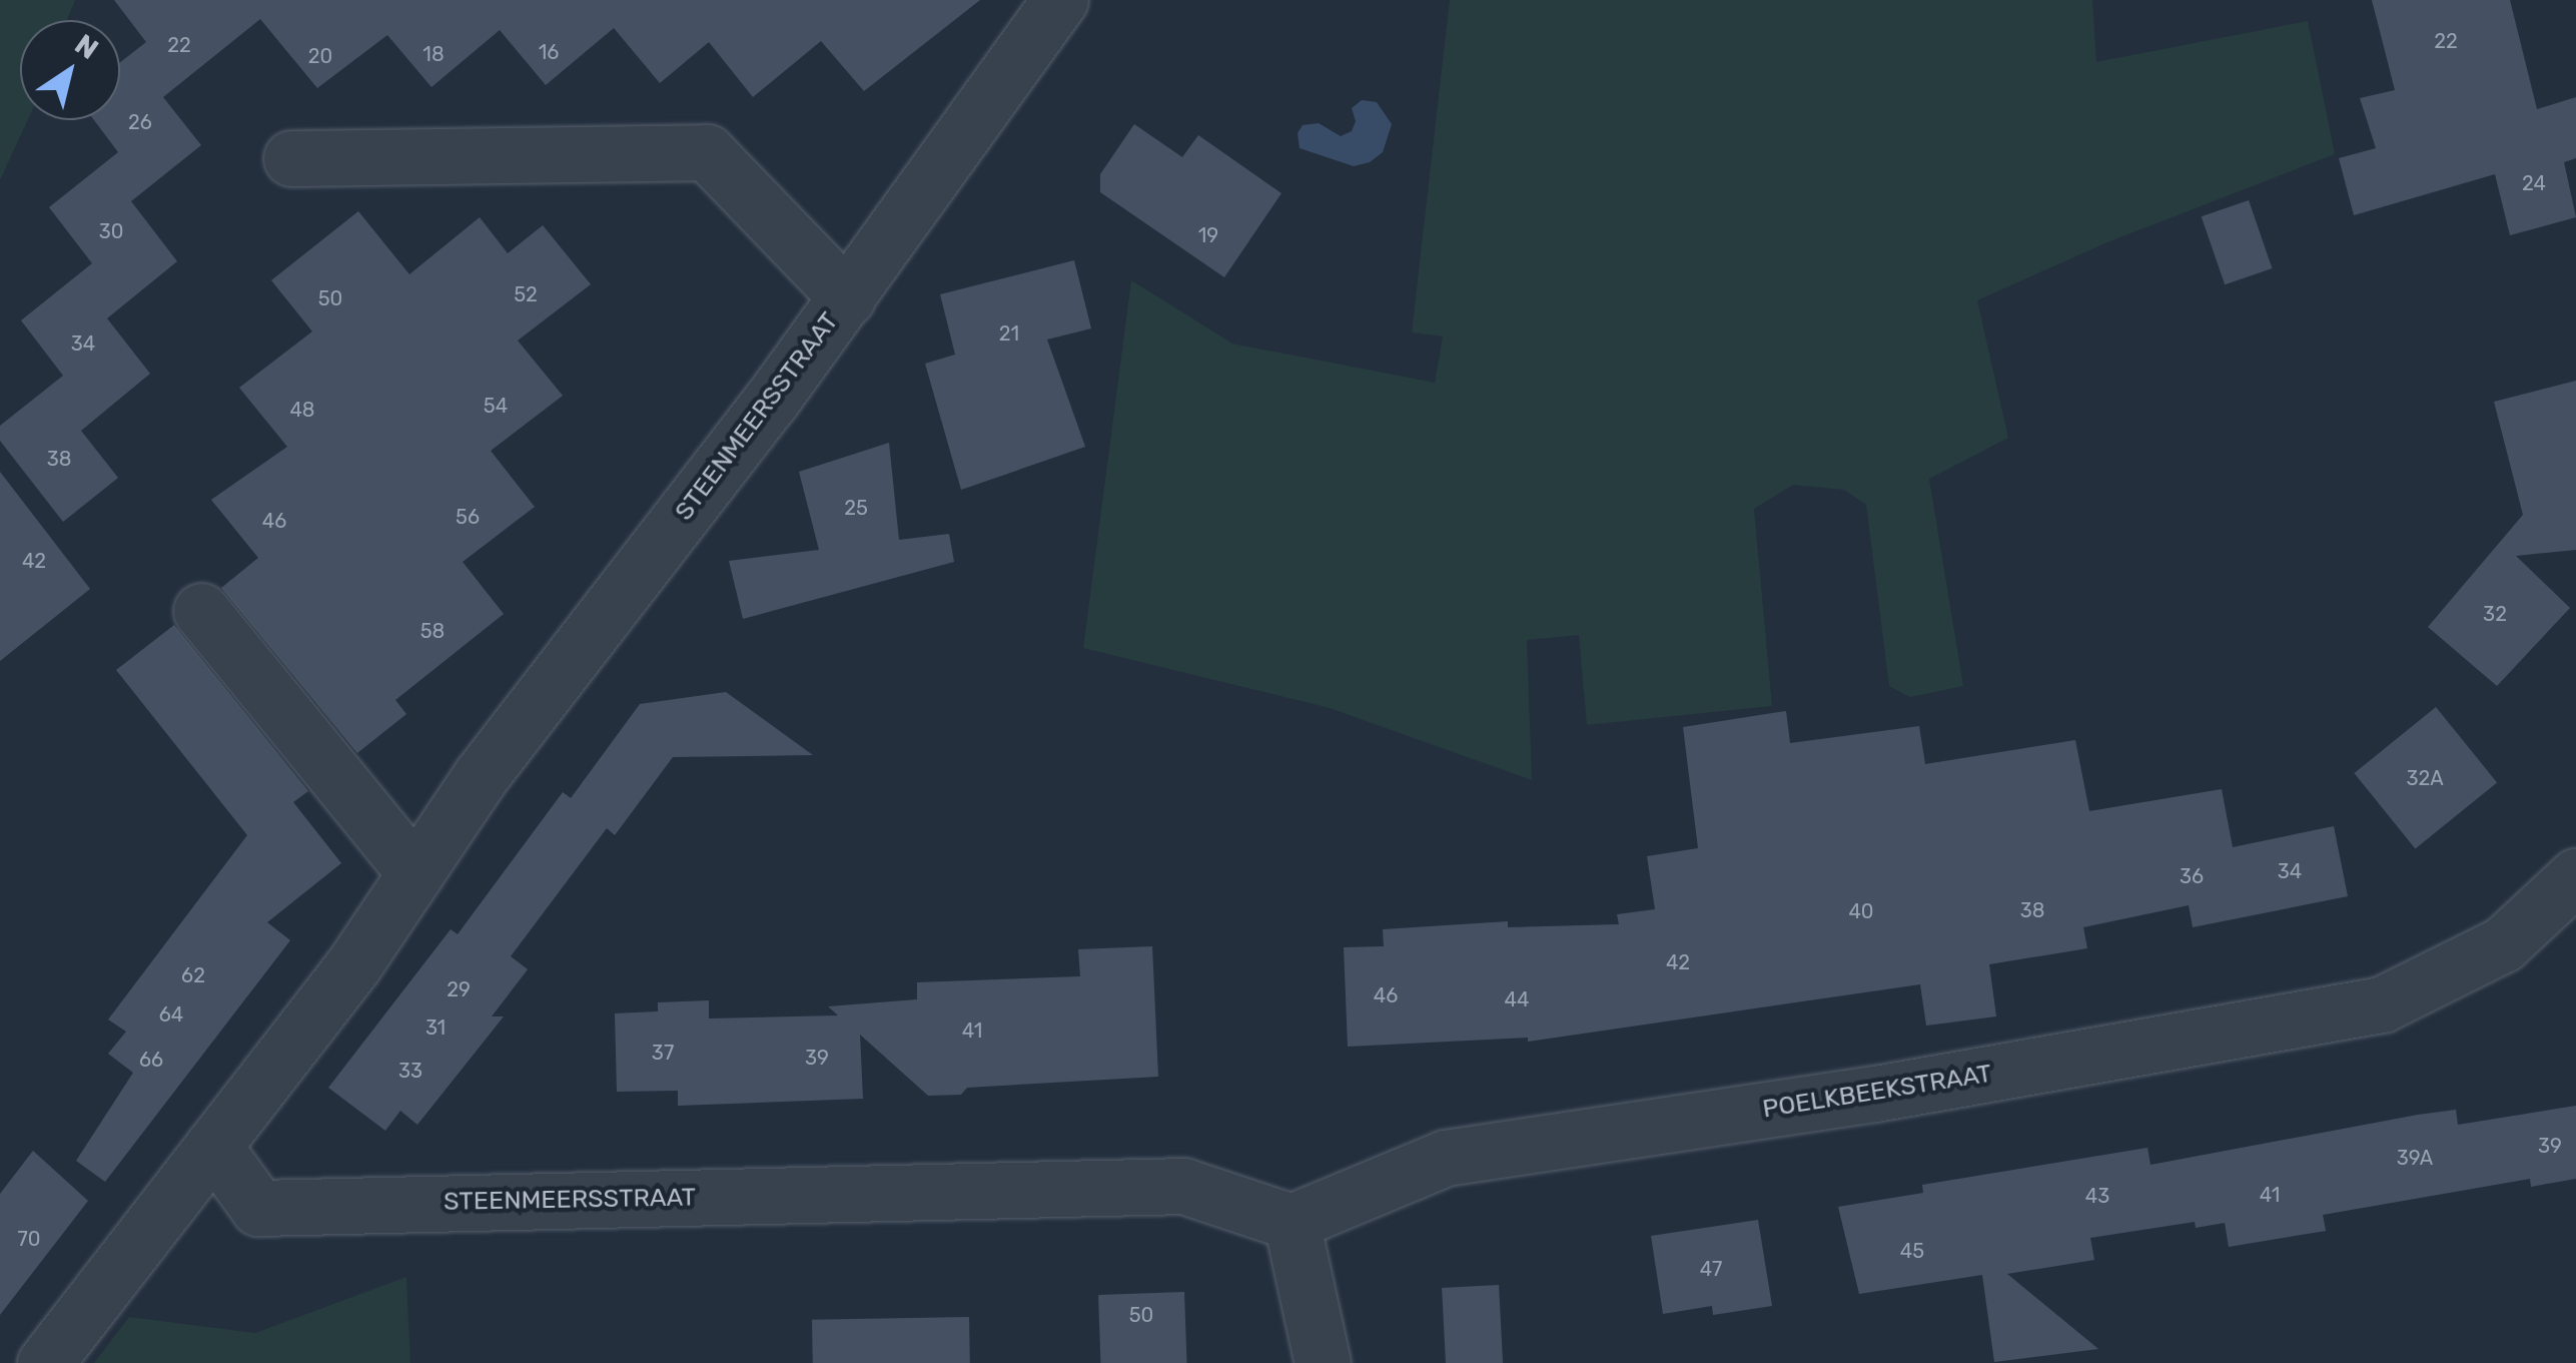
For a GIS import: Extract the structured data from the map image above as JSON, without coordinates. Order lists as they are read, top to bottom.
{
  "streets": {
    "street": ["STEENMEERSSTRAAT", "POELKBEEKSTRAAT"]
  },
  "crossings": [
    ["STEENMEERSSTRAAT", "POELKBEEKSTRAAT"]
  ],
  "house_numbers": [
    "22",
    "22",
    "16",
    "18",
    "20",
    "26",
    "24",
    "30",
    "19",
    "52",
    "50",
    "21",
    "34",
    "54",
    "48",
    "38",
    "25",
    "56",
    "46",
    "42",
    "32",
    "58",
    "32A",
    "34",
    "36",
    "38",
    "40",
    "42",
    "62",
    "29",
    "46",
    "44",
    "64",
    "31",
    "41",
    "37",
    "39",
    "66",
    "33",
    "39",
    "39A",
    "41",
    "43",
    "70",
    "45",
    "47",
    "50"
  ],
  "north": "top right"
}
